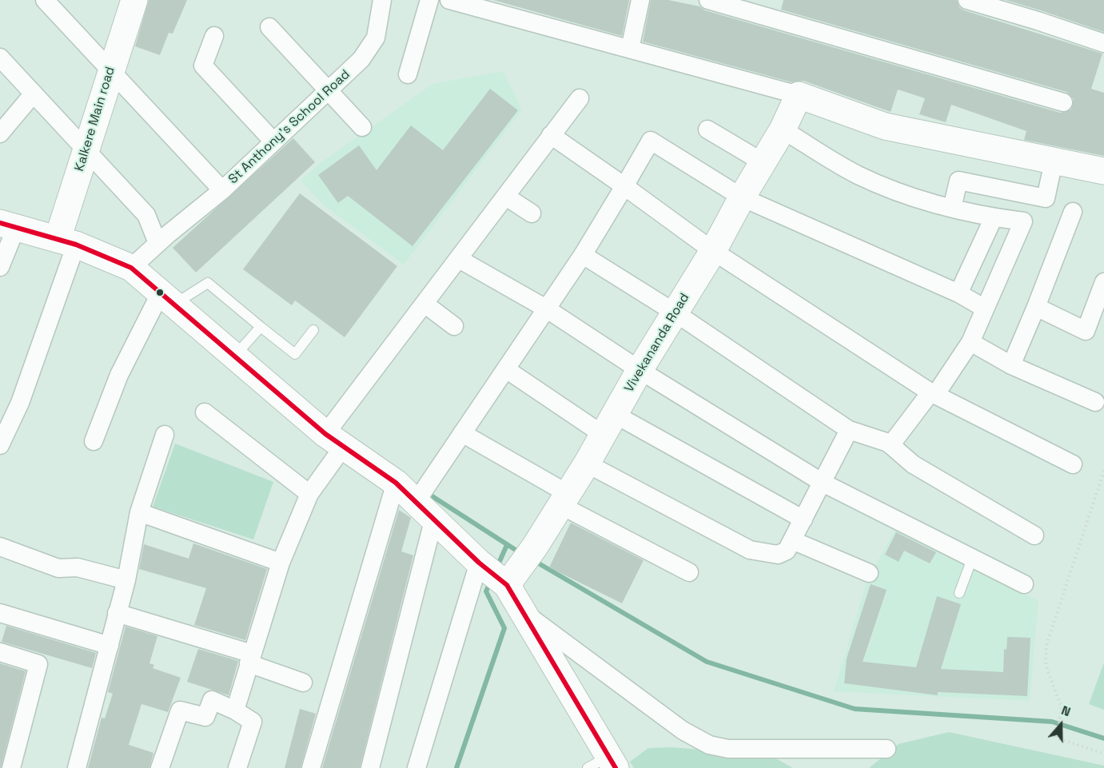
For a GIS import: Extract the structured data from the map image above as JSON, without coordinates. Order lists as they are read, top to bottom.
{
  "streets": {
    "street": ["Kalkere Main road", "St Anthony's School Road", "Vivekananda Road"]
  },
  "north": "top"
}
